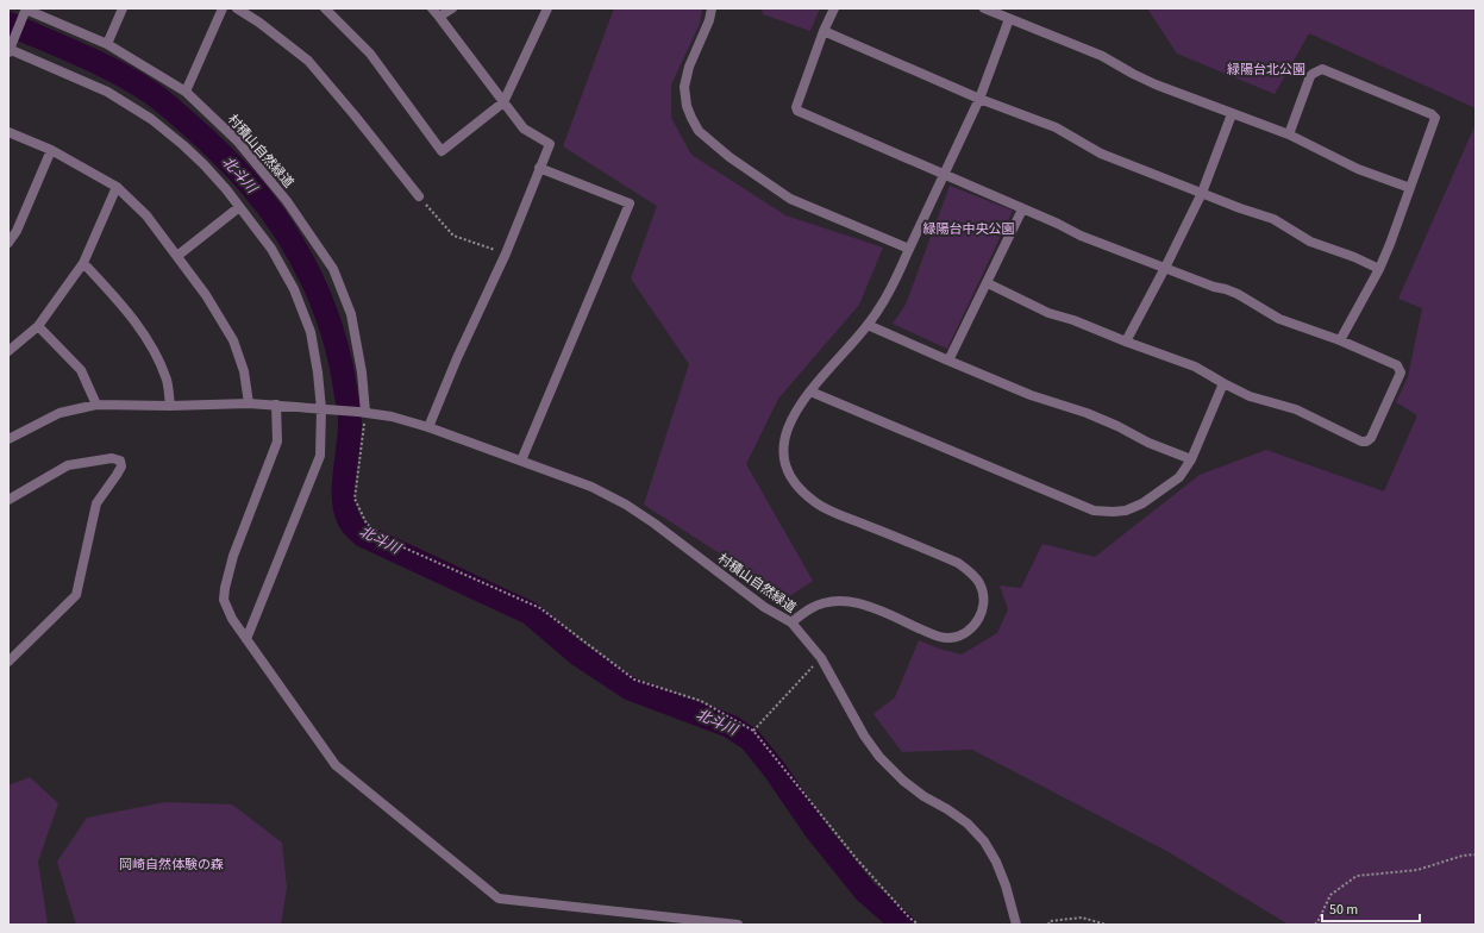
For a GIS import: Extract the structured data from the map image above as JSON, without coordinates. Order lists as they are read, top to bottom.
{
  "streets": {
    "street": ["村積山自然緑道"]
  },
  "water": ["北斗川"],
  "parks": ["緑陽台北公園", "緑陽台中央公園", "岡崎自然体験の森"],
  "scale_bar": "50 m"
}
